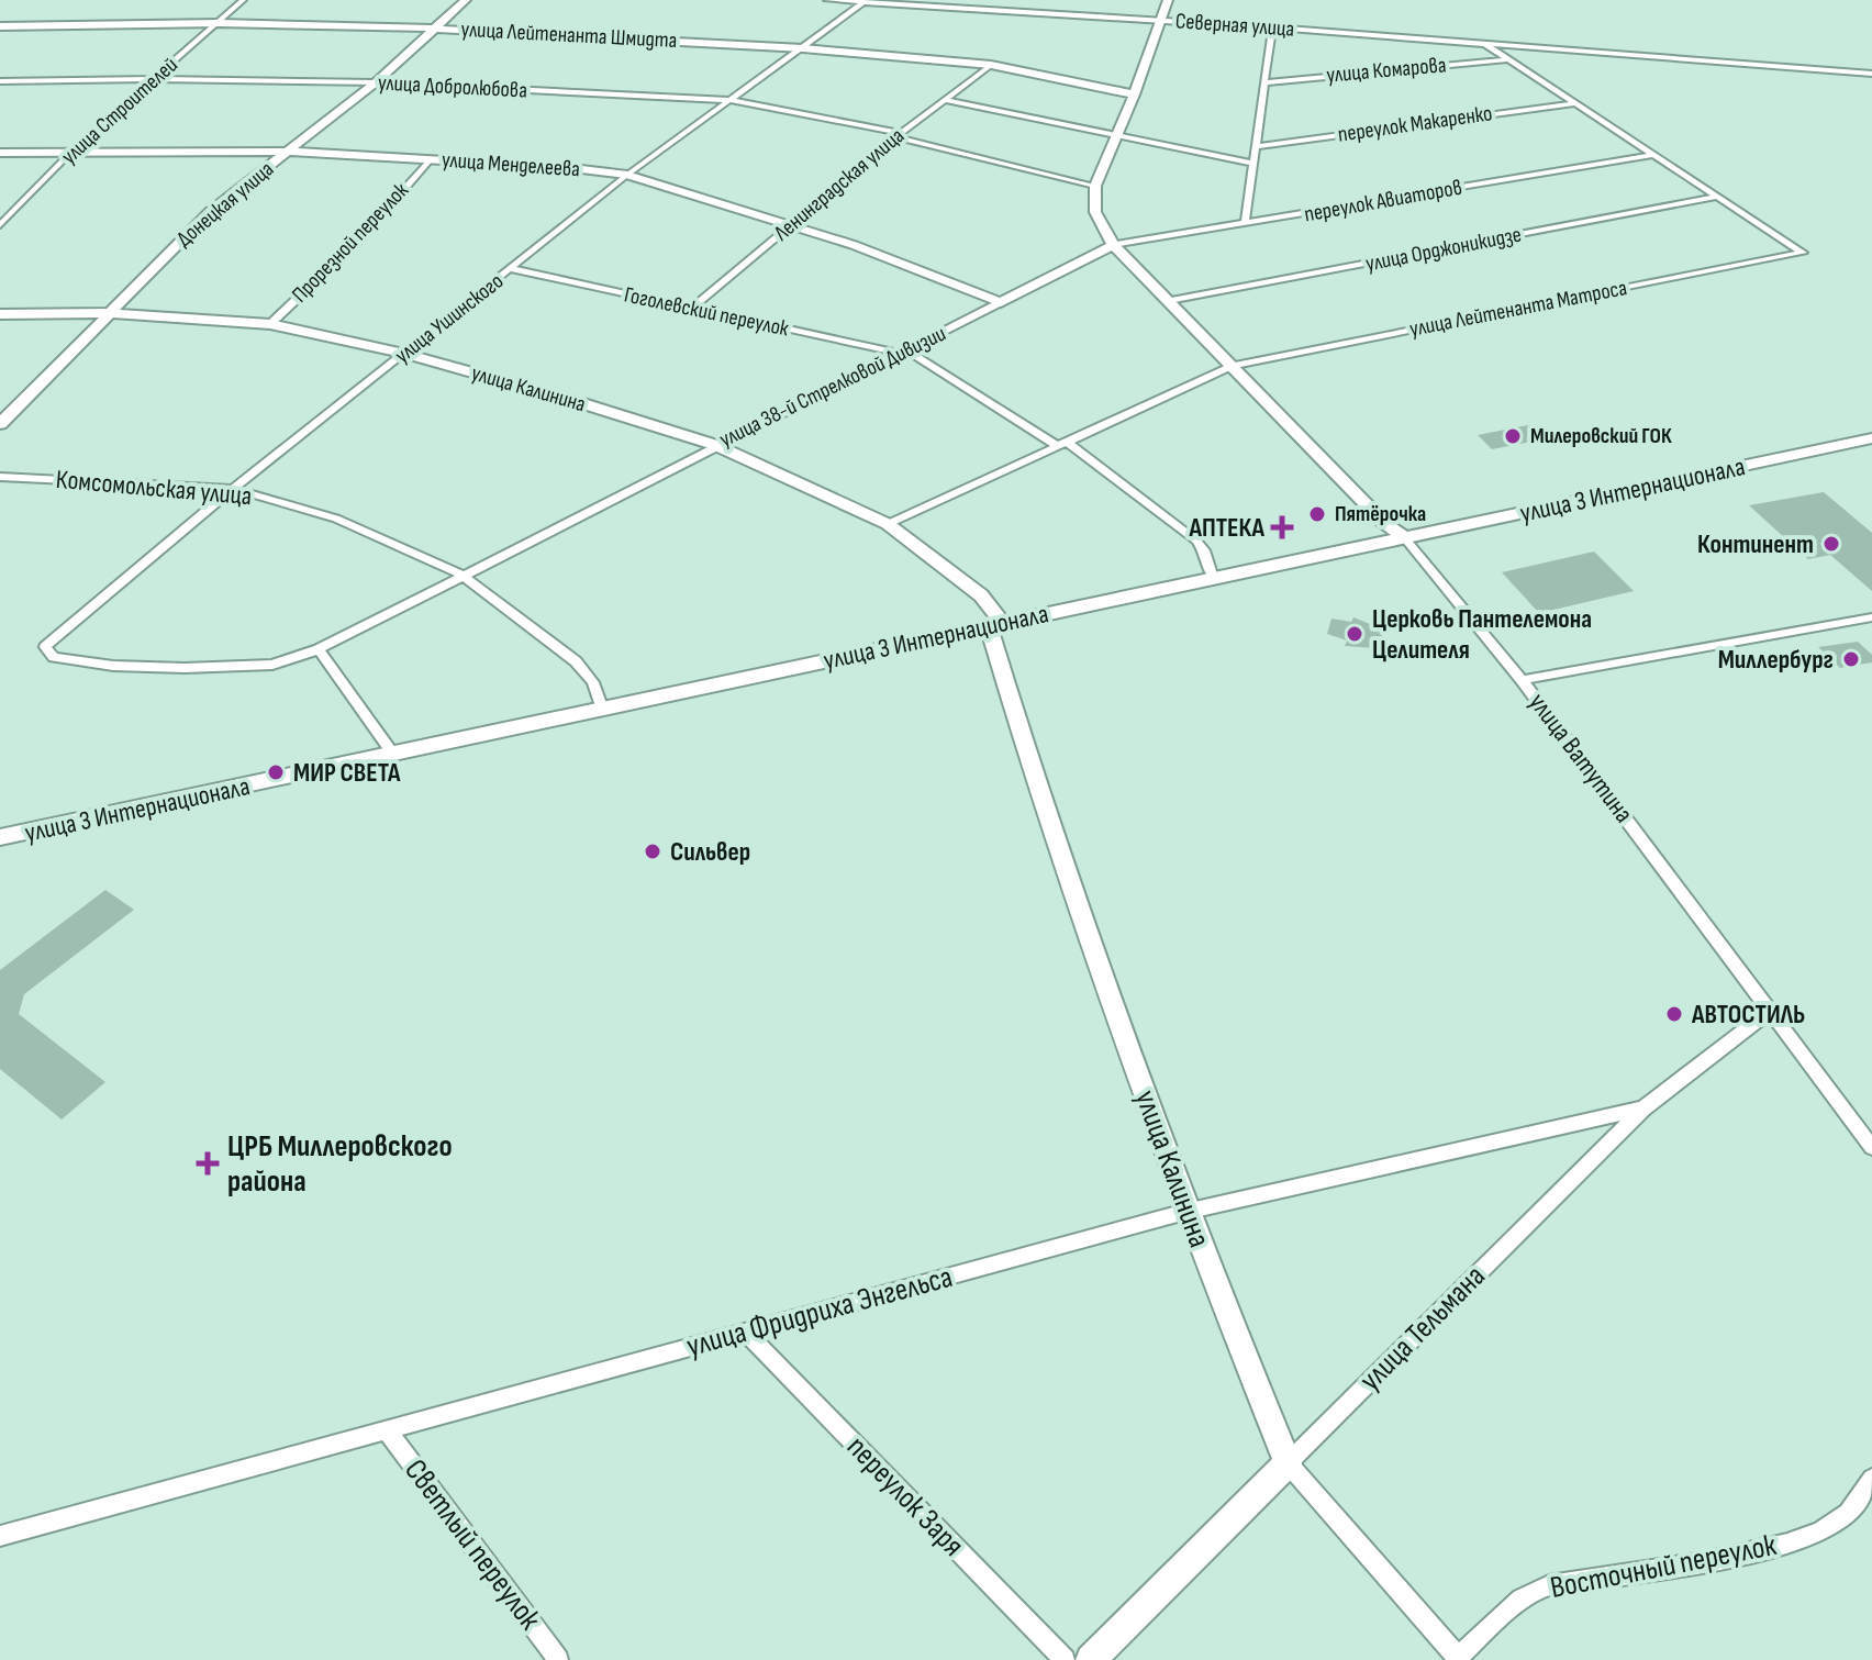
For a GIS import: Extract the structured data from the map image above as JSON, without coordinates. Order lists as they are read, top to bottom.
{
  "streets": {
    "street": [
      "Северная улица",
      "улица Лейтенанта Шмидта",
      "улица Комарова",
      "улица Добролюбова",
      "улица Строителей",
      "переулок Макаренко",
      "улица Менделеева",
      "Ленинградская улица",
      "переулок Авиаторов",
      "Донецкая улица",
      "Прорезной переулок",
      "улица Орджоникидзе",
      "улица Лейтенанта Матроса",
      "Гоголевский переулок",
      "улица Ушинского",
      "улица 38-й Стрелковой Дивизии",
      "улица Калинина",
      "Комсомольская улица",
      "улица 3 Интернационала",
      "улица Ватутина",
      "улица Фридриха Энгельса",
      "улица Тельмана",
      "переулок Заря",
      "Светлый переулок",
      "Восточный переулок"
    ]
  },
  "crossings": [
    ["Северная улица", "улица Лейтенанта Матроса"],
    ["Северная улица", "улица Ушинского"],
    ["улица Лейтенанта Шмидта", "улица Строителей"],
    ["улица Лейтенанта Шмидта", "Ленинградская улица"],
    ["улица Лейтенанта Шмидта", "Донецкая улица"],
    ["улица Лейтенанта Шмидта", "улица Ушинского"],
    ["улица Комарова", "улица Лейтенанта Матроса"],
    ["улица Добролюбова", "улица Строителей"],
    ["улица Добролюбова", "Ленинградская улица"],
    ["улица Добролюбова", "Донецкая улица"],
    ["улица Добролюбова", "улица Ушинского"],
    ["улица Строителей", "улица Менделеева"],
    ["переулок Макаренко", "улица Лейтенанта Матроса"],
    ["улица Менделеева", "Ленинградская улица"],
    ["улица Менделеева", "Донецкая улица"],
    ["улица Менделеева", "Прорезной переулок"],
    ["улица Менделеева", "улица Ушинского"],
    ["улица Менделеева", "улица 38-й Стрелковой Дивизии"],
    ["Ленинградская улица", "Гоголевский переулок"],
    ["переулок Авиаторов", "улица Лейтенанта Матроса"],
    ["переулок Авиаторов", "улица 38-й Стрелковой Дивизии"],
    ["переулок Авиаторов", "улица Ватутина"],
    ["Донецкая улица", "улица Калинина"],
    ["Прорезной переулок", "улица Калинина"],
    ["улица Орджоникидзе", "улица Лейтенанта Матроса"],
    ["улица Орджоникидзе", "улица Ватутина"],
    ["улица Лейтенанта Матроса", "Гоголевский переулок"],
    ["улица Лейтенанта Матроса", "улица Калинина"],
    ["улица Лейтенанта Матроса", "улица Ватутина"],
    ["Гоголевский переулок", "улица Ушинского"],
    ["Гоголевский переулок", "улица 38-й Стрелковой Дивизии"],
    ["Гоголевский переулок", "улица 3 Интернационала"],
    ["улица Ушинского", "улица 38-й Стрелковой Дивизии"],
    ["улица Ушинского", "улица Калинина"],
    ["улица Ушинского", "Комсомольская улица"],
    ["улица 38-й Стрелковой Дивизии", "улица Калинина"],
    ["улица 38-й Стрелковой Дивизии", "Комсомольская улица"],
    ["улица 38-й Стрелковой Дивизии", "улица Ватутина"],
    ["улица Калинина", "улица 3 Интернационала"],
    ["улица Калинина", "улица Фридриха Энгельса"],
    ["улица Калинина", "улица Тельмана"],
    ["улица Калинина", "Восточный переулок"],
    ["Комсомольская улица", "улица 3 Интернационала"],
    ["улица 3 Интернационала", "улица Ватутина"],
    ["улица Ватутина", "улица Тельмана"],
    ["улица Фридриха Энгельса", "улица Тельмана"],
    ["улица Фридриха Энгельса", "переулок Заря"],
    ["улица Фридриха Энгельса", "Светлый переулок"]
  ],
  "places": {
    "other": [
      "Милеровский ГОК",
      "Пятёрочка",
      "Континент",
      "Церковь Пантелемона Целителя",
      "Миллербург",
      "МИР СВЕТА",
      "Сильвер",
      "АВТОСТИЛЬ"
    ],
    "health": ["АПТЕКА", "ЦРБ Миллеровского района"]
  }
}
